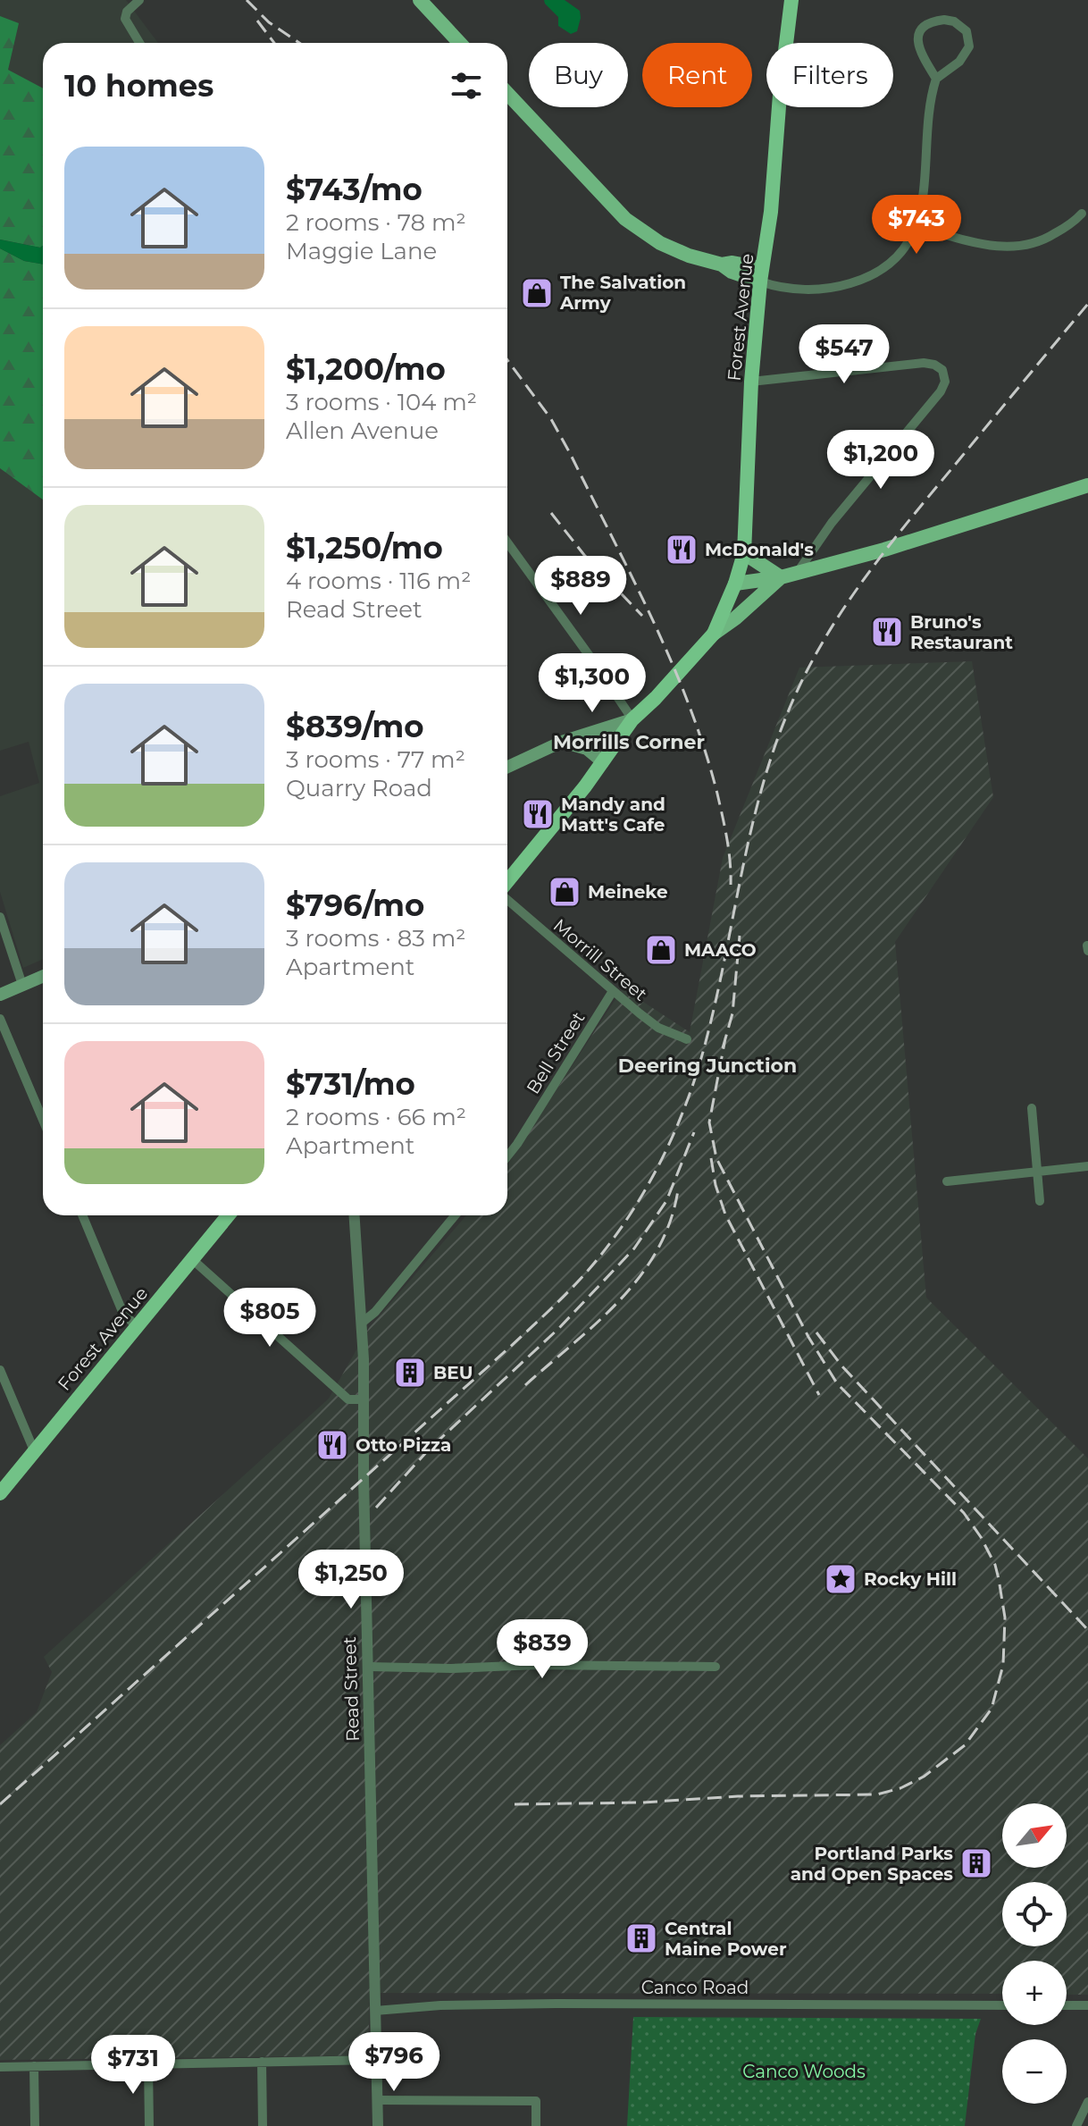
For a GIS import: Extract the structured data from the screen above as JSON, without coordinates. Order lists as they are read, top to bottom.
{
  "streets": {
    "highway": ["Forest Avenue"],
    "street": [
      "Morrill Street",
      "Bell Street",
      "Read Street",
      "Canco Road"
    ]
  },
  "crossings": [
    ["Morrill Street", "Bell Street"],
    ["Read Street", "Canco Road"]
  ],
  "districts": ["Morrills Corner", "Deering Junction"],
  "parks": ["Canco Woods"],
  "places": {
    "shop": ["The Salvation Army", "Meineke", "MAACO"],
    "restaurant": [
      "McDonald's",
      "Bruno's Restaurant",
      "Mandy and Matt's Cafe",
      "Otto Pizza"
    ],
    "building": ["BEU", "Portland Parks and Open Spaces", "Central Maine Power"],
    "place": ["Rocky Hill"]
  },
  "north": "top right",
  "page": {
    "chip": ["Buy", "Rent", "Filters"],
    "heading": "10 homes",
    "list": [
      {
        "name": "$743/mo",
        "note": "2 rooms · 78 m² · Maggie Lane"
      },
      {
        "name": "$1,200/mo",
        "note": "3 rooms · 104 m² · Allen Avenue"
      },
      {
        "name": "$1,250/mo",
        "note": "4 rooms · 116 m² · Read Street"
      },
      {
        "name": "$839/mo",
        "note": "3 rooms · 77 m² · Quarry Road"
      },
      {
        "name": "$796/mo",
        "note": "3 rooms · 83 m² · Apartment"
      },
      {
        "name": "$731/mo",
        "note": "2 rooms · 66 m² · Apartment"
      }
    ],
    "price": [
      "$743",
      "$547",
      "$1,200",
      "$889",
      "$1,300",
      "$805",
      "$1,250",
      "$839",
      "$796",
      "$731"
    ],
    "map_buttons": ["+", "−"]
  }
}
